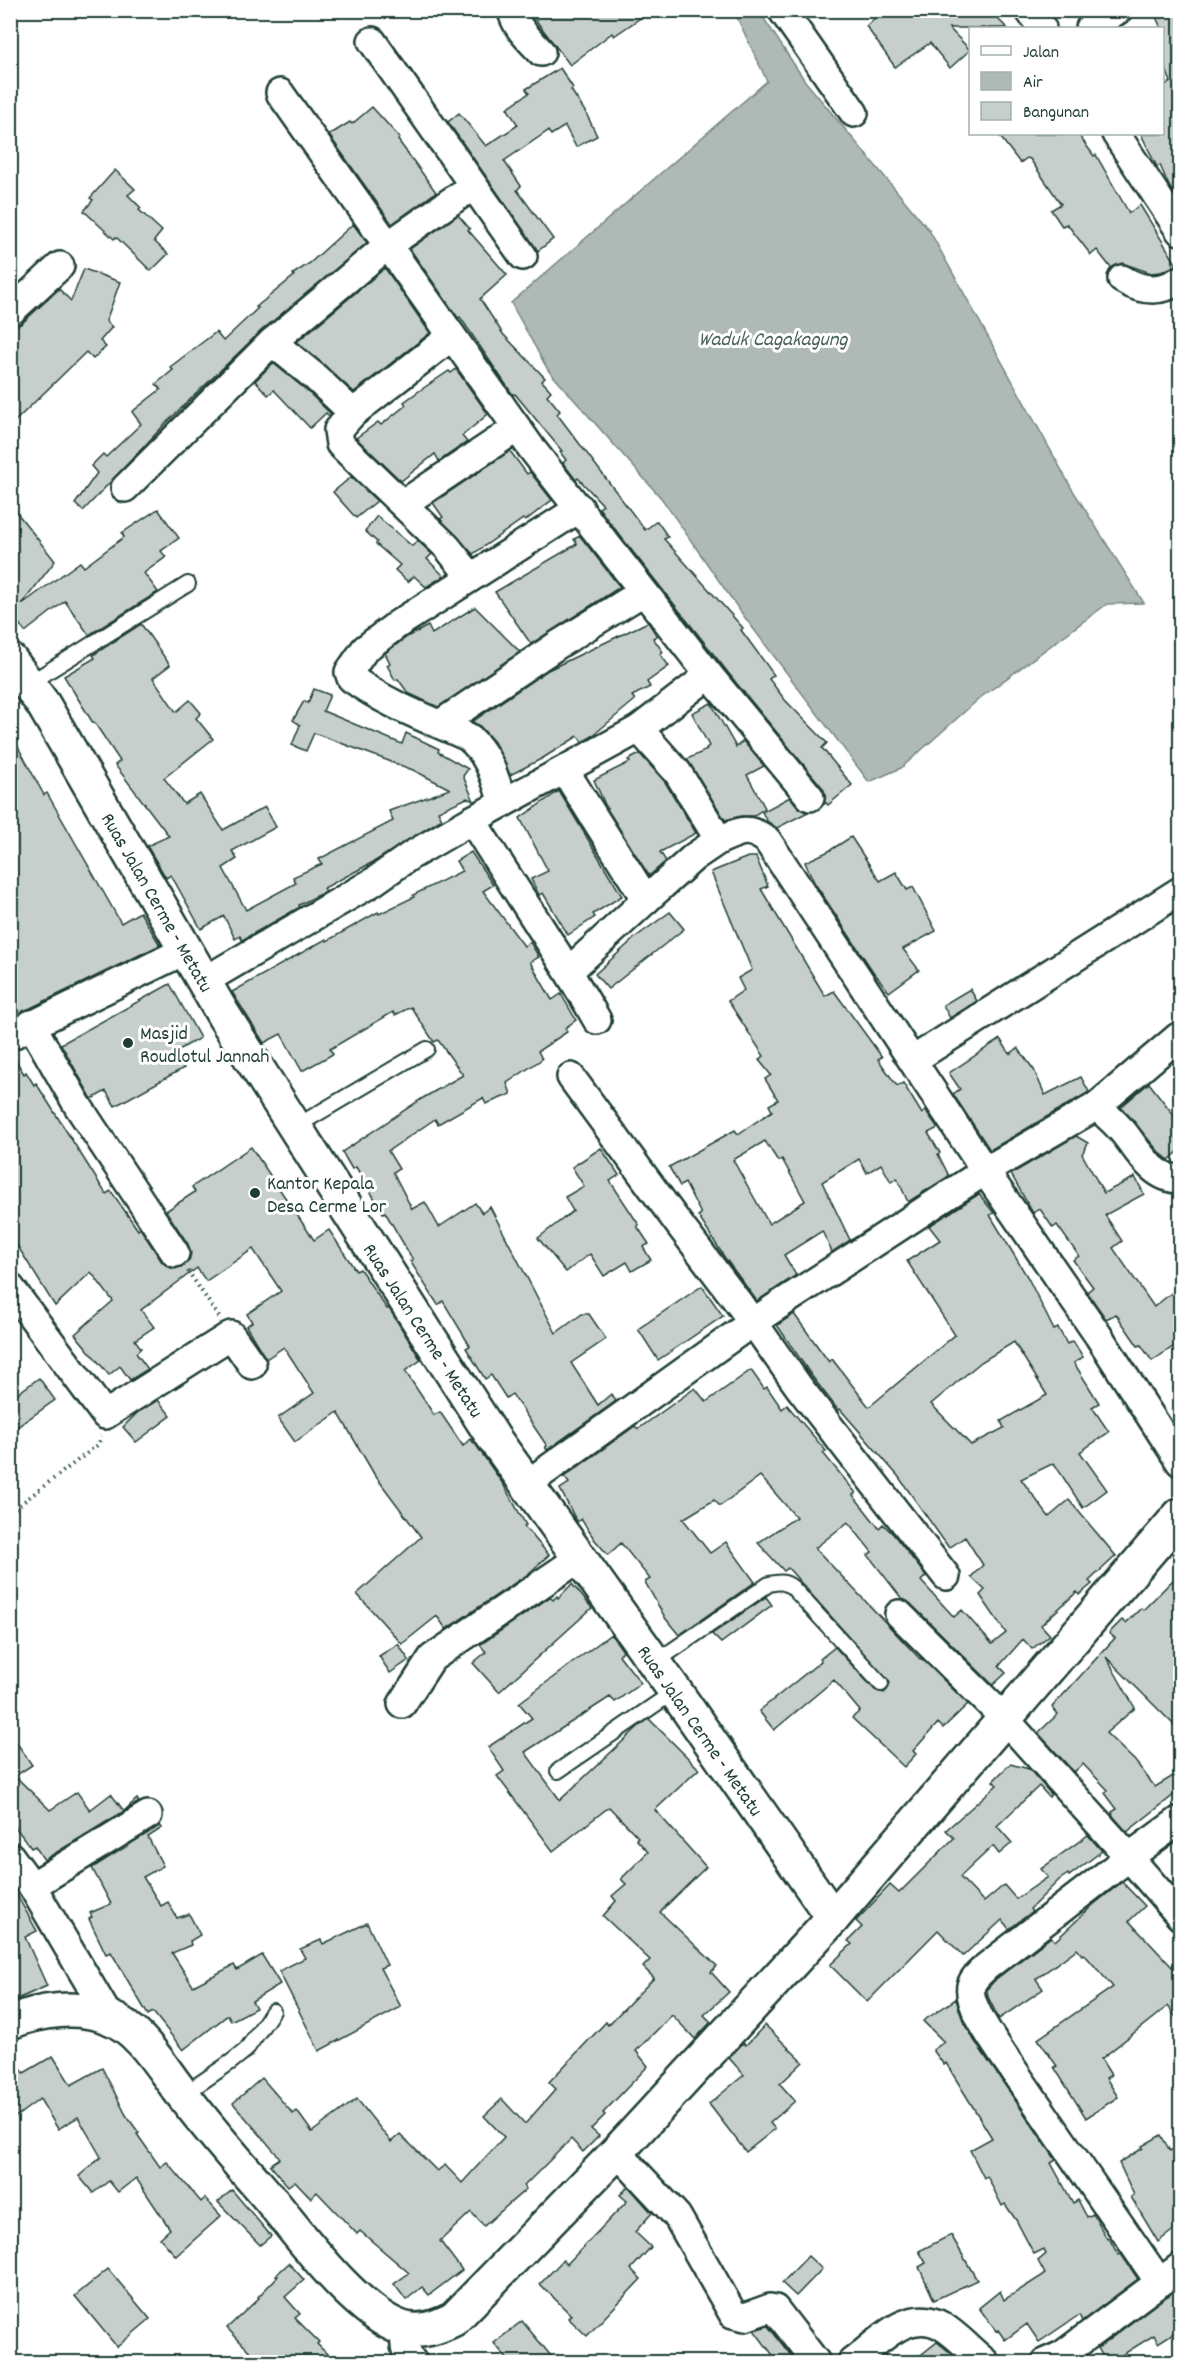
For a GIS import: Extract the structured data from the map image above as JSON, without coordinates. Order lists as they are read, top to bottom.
{
  "streets": {
    "main road": ["Ruas Jalan Cerme - Metatu"]
  },
  "water": ["Waduk Cagakagung"],
  "places": ["Masjid Roudlotul Jannah", "Kantor Kepala Desa Cerme Lor"],
  "legend": ["Jalan", "Air", "Bangunan"]
}
